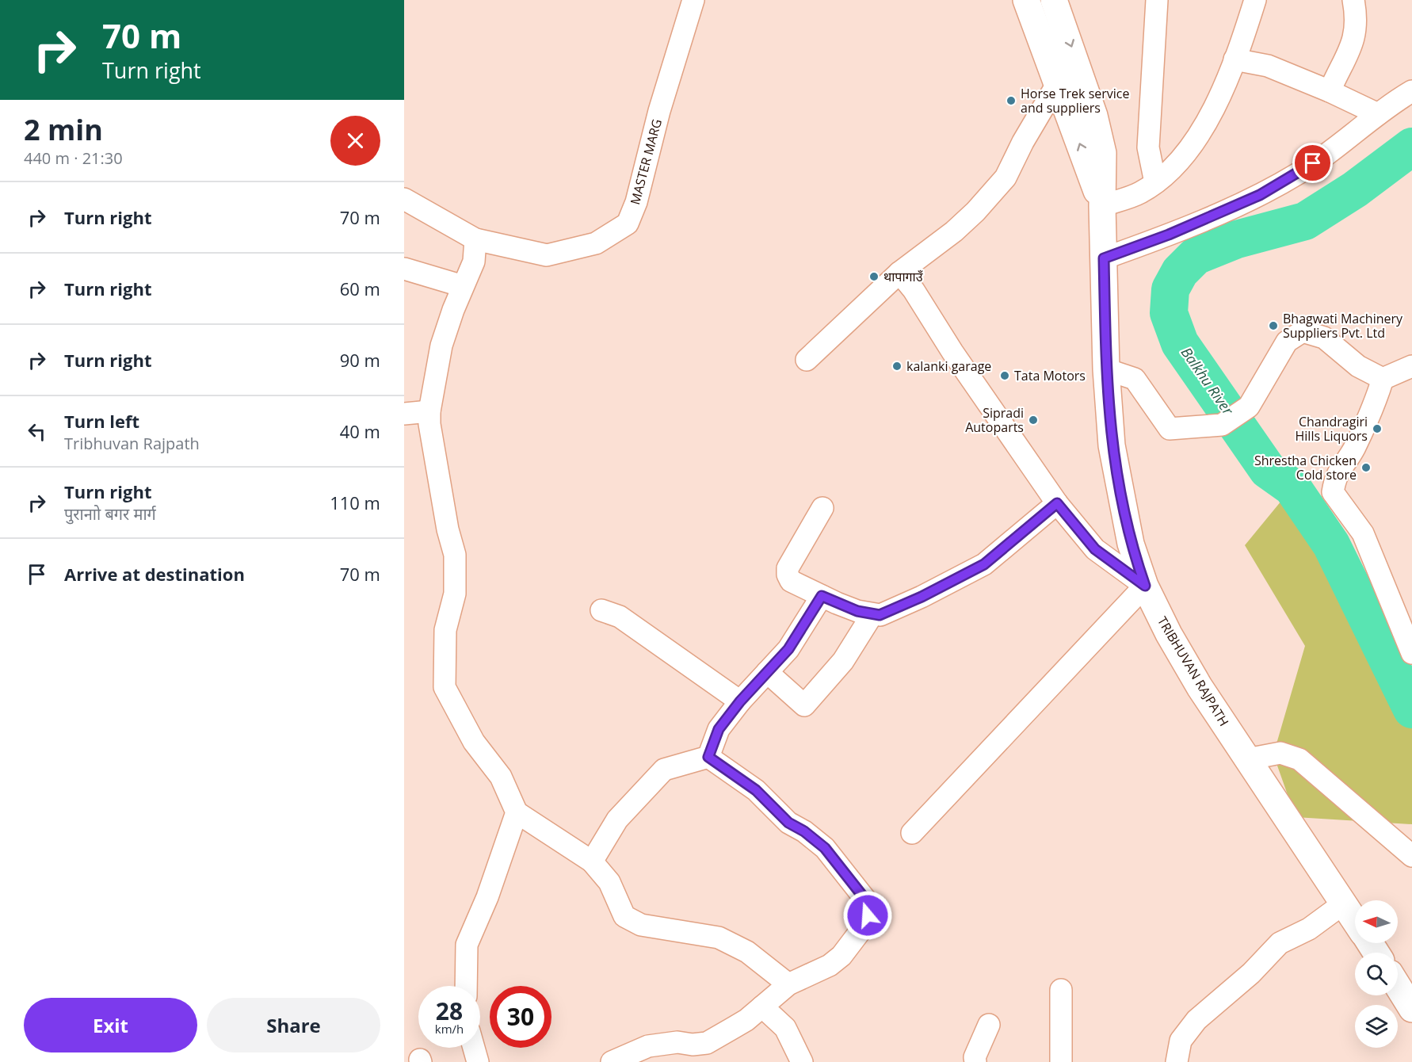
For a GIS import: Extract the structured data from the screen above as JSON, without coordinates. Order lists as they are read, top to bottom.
{
  "streets": {
    "highway": ["TRIBHUVAN RAJPATH"],
    "street": ["MASTER MARG"]
  },
  "water": ["Balkhu River"],
  "places": [
    "Horse Trek service and suppliers",
    "थापागाउँ",
    "Bhagwati Machinery Suppliers Pvt. Ltd",
    "kalanki garage",
    "Tata Motors",
    "Sipradi Autoparts",
    "Chandragiri Hills Liquors",
    "Shrestha Chicken Cold store"
  ],
  "north": "left",
  "page": {
    "turn": ["70 m", "Turn right"],
    "heading": ["2 min", "440 m · 21:30"],
    "list": [
      {
        "name": "Turn right",
        "value": "70 m"
      },
      {
        "name": "Turn right",
        "value": "60 m"
      },
      {
        "name": "Turn right",
        "value": "90 m"
      },
      {
        "name": "Turn left",
        "note": "Tribhuvan Rajpath",
        "value": "40 m"
      },
      {
        "name": "Turn right",
        "note": "पुरानाो बगर मार्ग",
        "value": "110 m"
      },
      {
        "name": "Arrive at destination",
        "value": "70 m"
      }
    ],
    "speed": "28 km/h",
    "limit": "30",
    "buttons": ["Exit", "Share"]
  }
}
